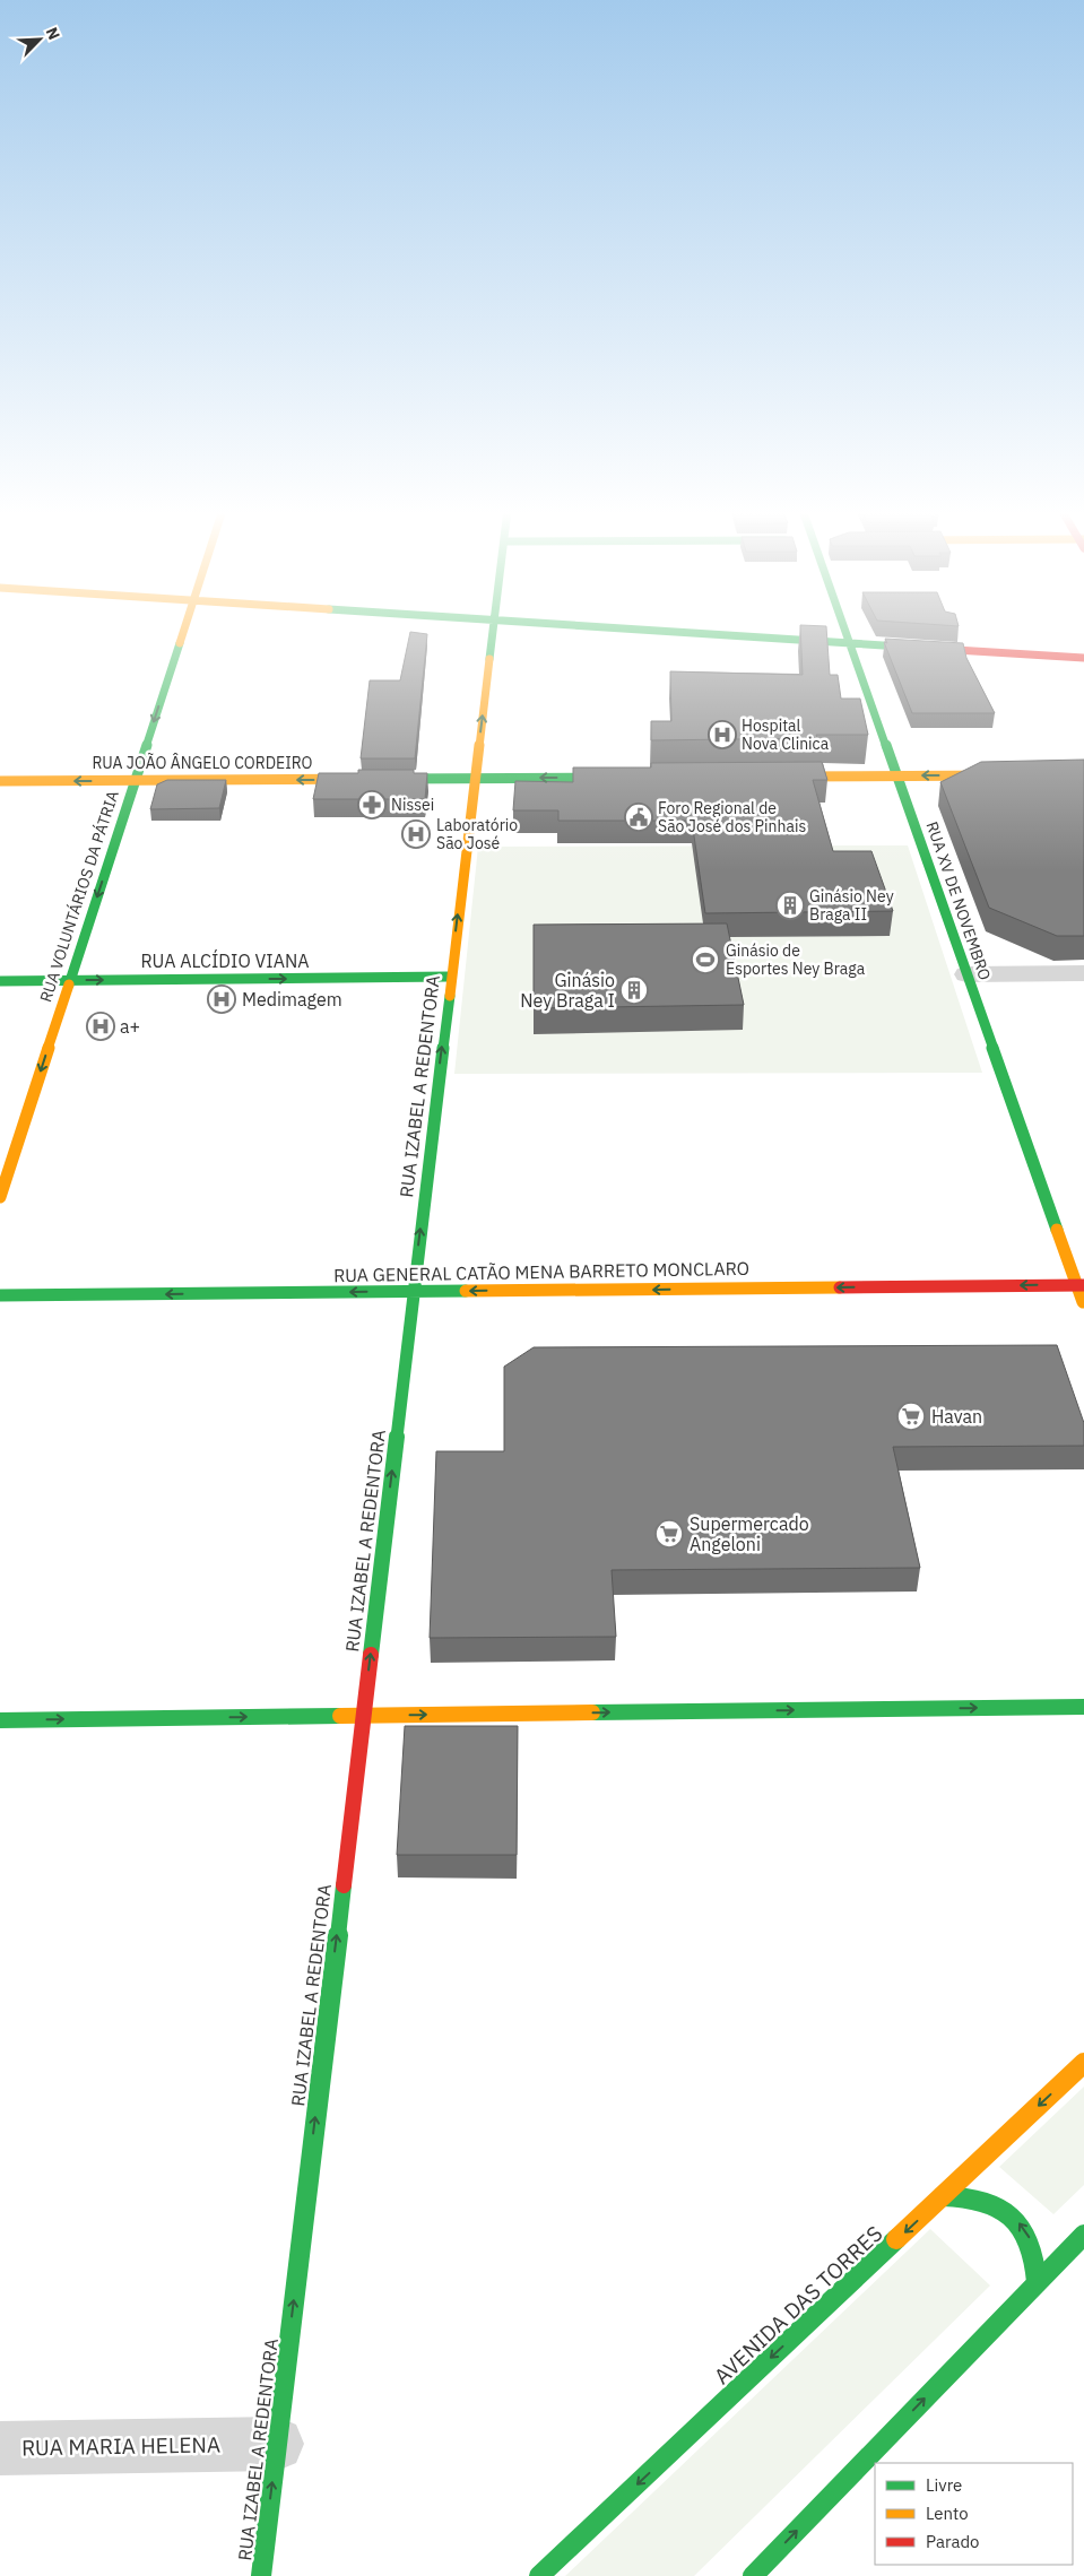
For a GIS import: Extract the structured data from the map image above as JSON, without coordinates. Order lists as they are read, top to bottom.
{
  "streets": {
    "street": [
      "RUA JOÃO ÂNGELO CORDEIRO",
      "RUA VOLUNTÁRIOS DA PÁTRIA",
      "RUA XV DE NOVEMBRO",
      "RUA ALCÍDIO VIANA",
      "RUA IZABEL A REDENTORA",
      "RUA GENERAL CATÃO MENA BARRETO MONCLARO",
      "AVENIDA DAS TORRES",
      "RUA MARIA HELENA"
    ]
  },
  "crossings": [
    ["RUA JOÃO ÂNGELO CORDEIRO", "RUA VOLUNTÁRIOS DA PÁTRIA"],
    ["RUA JOÃO ÂNGELO CORDEIRO", "RUA IZABEL A REDENTORA"],
    ["RUA VOLUNTÁRIOS DA PÁTRIA", "RUA ALCÍDIO VIANA"],
    ["RUA XV DE NOVEMBRO", "RUA GENERAL CATÃO MENA BARRETO MONCLARO"],
    ["RUA ALCÍDIO VIANA", "RUA IZABEL A REDENTORA"],
    ["RUA IZABEL A REDENTORA", "RUA GENERAL CATÃO MENA BARRETO MONCLARO"],
    ["RUA IZABEL A REDENTORA", "RUA MARIA HELENA"]
  ],
  "one_way": [
    "RUA JOÃO ÂNGELO CORDEIRO",
    "RUA VOLUNTÁRIOS DA PÁTRIA",
    "RUA ALCÍDIO VIANA",
    "RUA IZABEL A REDENTORA",
    "RUA GENERAL CATÃO MENA BARRETO MONCLARO",
    "AVENIDA DAS TORRES"
  ],
  "places": {
    "hospital": [
      "Hospital Nova Clinica",
      "Laboratório São José",
      "Medimagem",
      "a+"
    ],
    "pharmacy": ["Nissei"],
    "public building": ["Foro Regional de São José dos Pinhais"],
    "building": ["Ginásio Ney Braga II", "Ginásio Ney Braga I"],
    "sports": ["Ginásio de Esportes Ney Braga"],
    "supermarket": ["Havan", "Supermercado Angeloni"]
  },
  "legend": ["Livre", "Lento", "Parado"],
  "north": "top right"
}
